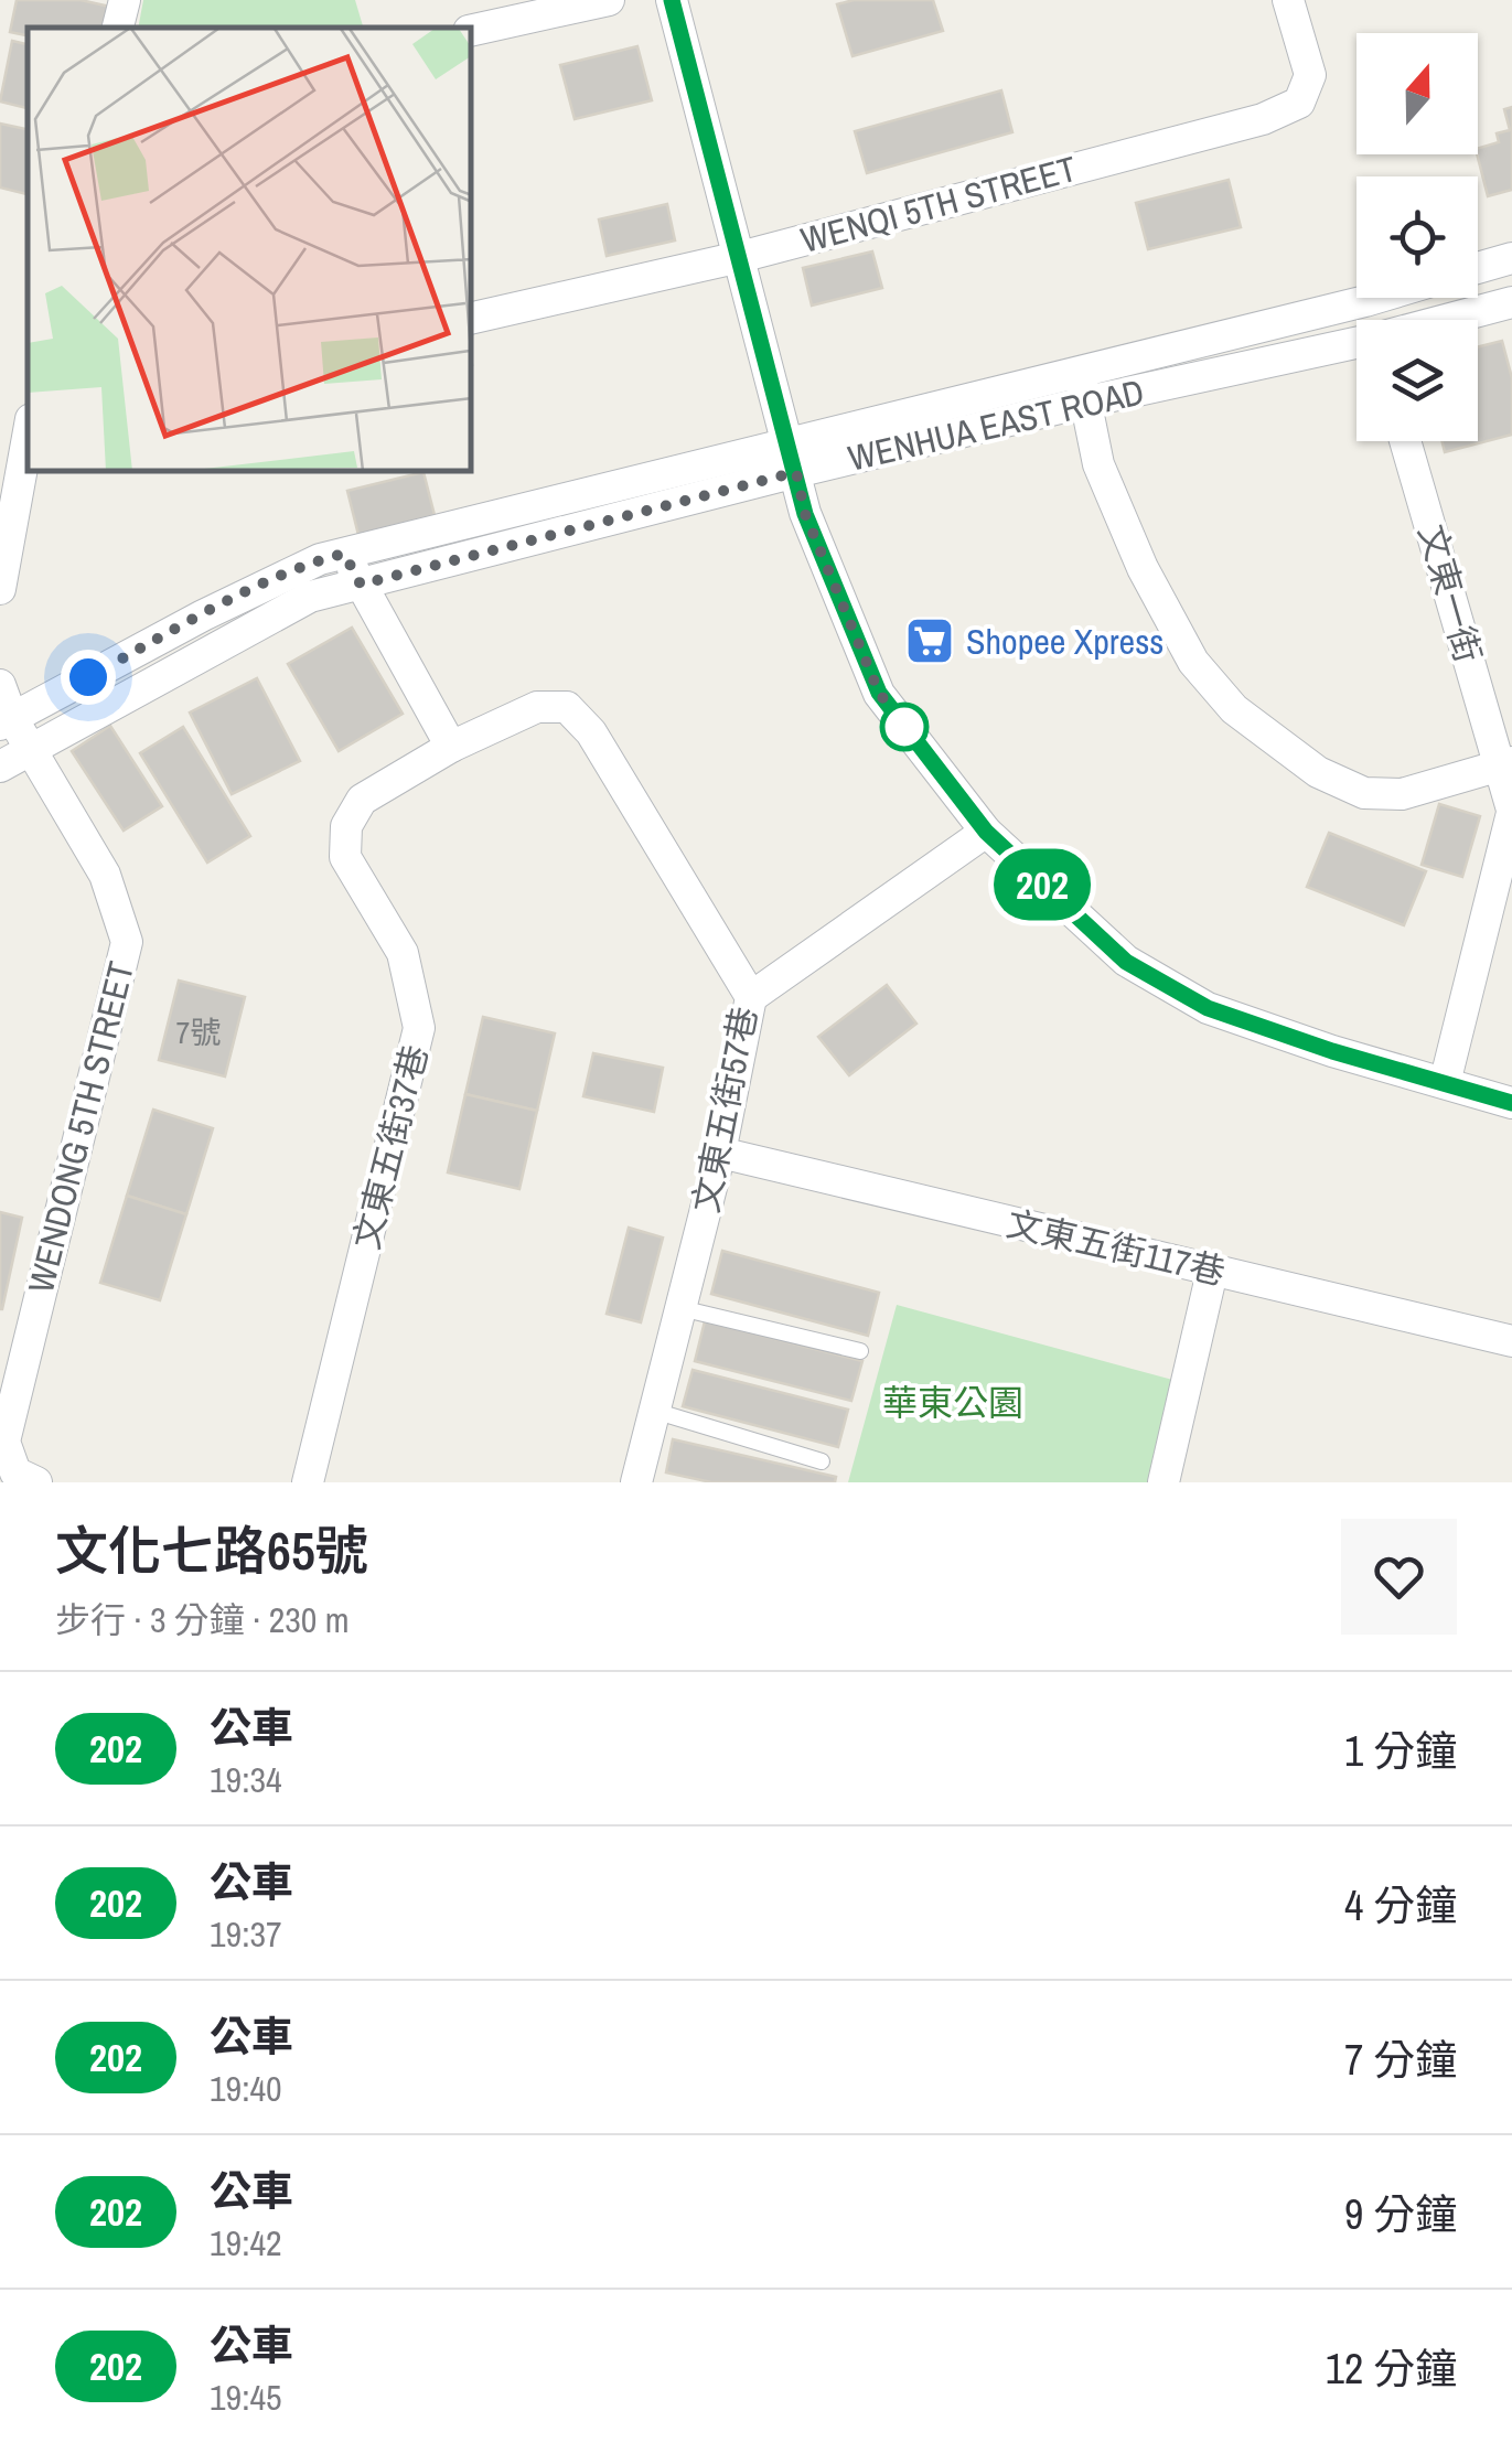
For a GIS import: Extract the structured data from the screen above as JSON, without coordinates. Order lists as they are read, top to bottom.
{
  "streets": {
    "street": [
      "WENQI 5TH STREET",
      "WENHUA EAST ROAD",
      "文東一街",
      "文東五街57巷",
      "WENDONG 5TH STREET",
      "文東五街37巷",
      "文東五街117巷"
    ]
  },
  "crossings": [
    ["WENHUA EAST ROAD", "WENDONG 5TH STREET"],
    ["文東五街57巷", "文東五街37巷"],
    ["文東五街57巷", "文東五街117巷"]
  ],
  "parks": ["華東公園"],
  "places": {
    "supermarket": ["Shopee Xpress"]
  },
  "lines": ["bus line 202"],
  "house_numbers": ["7號"],
  "north": "top",
  "page": {
    "on_map": "202",
    "heading": ["文化七路65號", "步行 · 3 分鐘 · 230 m"],
    "list": [
      {
        "mark": "202",
        "name": "公車",
        "note": "19:34",
        "value": "1 分鐘"
      },
      {
        "mark": "202",
        "name": "公車",
        "note": "19:37",
        "value": "4 分鐘"
      },
      {
        "mark": "202",
        "name": "公車",
        "note": "19:40",
        "value": "7 分鐘"
      },
      {
        "mark": "202",
        "name": "公車",
        "note": "19:42",
        "value": "9 分鐘"
      },
      {
        "mark": "202",
        "name": "公車",
        "note": "19:45",
        "value": "12 分鐘"
      }
    ]
  }
}
